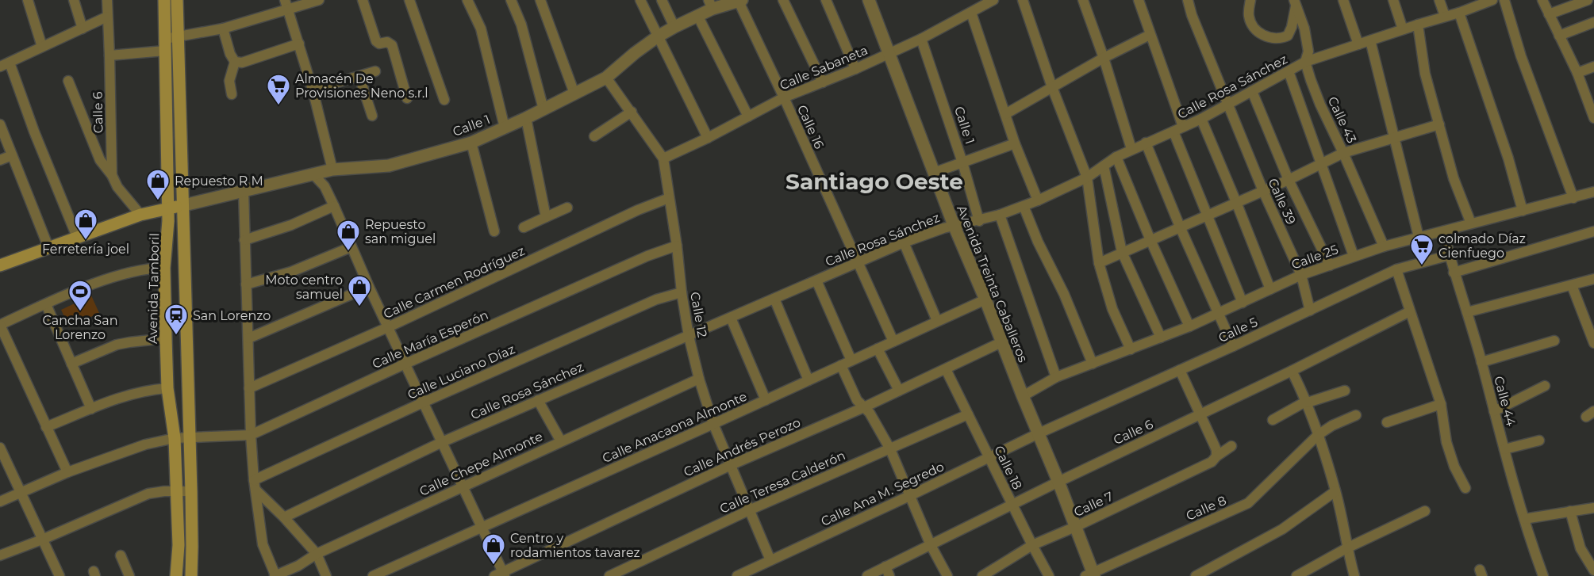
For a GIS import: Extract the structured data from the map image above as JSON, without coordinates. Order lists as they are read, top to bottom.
{
  "streets": {
    "main road": ["Avenida Tamboril"],
    "street": [
      "Calle Sabaneta",
      "Calle Rosa Sánchez",
      "Calle 6",
      "Calle 43",
      "Calle 1",
      "Calle 16",
      "Calle 39",
      "Calle 25",
      "Calle Carmen Rodríguez",
      "Avenida Treinta Caballeros",
      "Calle 12",
      "Calle 5",
      "Calle María Esperón",
      "Calle Luciano Díaz",
      "Calle 44",
      "Calle Anacaona Almonte",
      "Calle Andrés Perozo",
      "Calle Chepe Almonte",
      "Calle 18",
      "Calle Teresa Calderón",
      "Calle Ana M. Segredo",
      "Calle 7",
      "Calle 8"
    ]
  },
  "crossings": [
    ["Calle Sabaneta", "Calle 1"],
    ["Calle Sabaneta", "Calle 16"],
    ["Calle Sabaneta", "Avenida Treinta Caballeros"],
    ["Calle Sabaneta", "Calle 12"],
    ["Calle Rosa Sánchez", "Calle 43"],
    ["Calle Rosa Sánchez", "Calle 1"],
    ["Calle Rosa Sánchez", "Calle 16"],
    ["Calle Rosa Sánchez", "Calle 39"],
    ["Calle Rosa Sánchez", "Avenida Treinta Caballeros"],
    ["Calle Rosa Sánchez", "Calle 12"],
    ["Calle 6", "Avenida Treinta Caballeros"],
    ["Calle 6", "Calle 18"],
    ["Calle 43", "Calle 25"],
    ["Calle 1", "Calle 16"],
    ["Calle 1", "Calle 12"],
    ["Calle 16", "Calle Anacaona Almonte"],
    ["Calle 39", "Calle 25"],
    ["Calle 39", "Calle 5"],
    ["Calle 25", "Avenida Treinta Caballeros"],
    ["Calle 25", "Calle 44"],
    ["Calle Carmen Rodríguez", "Calle 12"],
    ["Avenida Treinta Caballeros", "Calle 5"],
    ["Avenida Treinta Caballeros", "Calle Anacaona Almonte"],
    ["Avenida Treinta Caballeros", "Calle Andrés Perozo"],
    ["Avenida Treinta Caballeros", "Calle Ana M. Segredo"],
    ["Avenida Treinta Caballeros", "Calle 7"],
    ["Avenida Treinta Caballeros", "Calle 8"],
    ["Avenida Tamboril", "Calle María Esperón"],
    ["Calle 12", "Calle María Esperón"],
    ["Calle 12", "Calle Luciano Díaz"],
    ["Calle 12", "Calle Anacaona Almonte"],
    ["Calle 12", "Calle Andrés Perozo"],
    ["Calle 12", "Calle Chepe Almonte"],
    ["Calle 12", "Calle Teresa Calderón"],
    ["Calle 12", "Calle Ana M. Segredo"],
    ["Calle 5", "Calle 44"],
    ["Calle 5", "Calle Ana M. Segredo"],
    ["Calle Andrés Perozo", "Calle 18"],
    ["Calle 18", "Calle Teresa Calderón"],
    ["Calle 18", "Calle Ana M. Segredo"],
    ["Calle 18", "Calle 7"]
  ],
  "districts": ["Santiago Oeste"],
  "places": {
    "supermarket": ["Almacén De Provisiones Neno s.r.l", "colmado Díaz Cienfuego"],
    "shop": [
      "Repuesto R M",
      "Ferretería joel",
      "Repuesto san miguel",
      "Moto centro samuel",
      "Centro y rodamientos tavarez"
    ],
    "sports": ["Cancha San Lorenzo"],
    "station": ["San Lorenzo"]
  }
}
